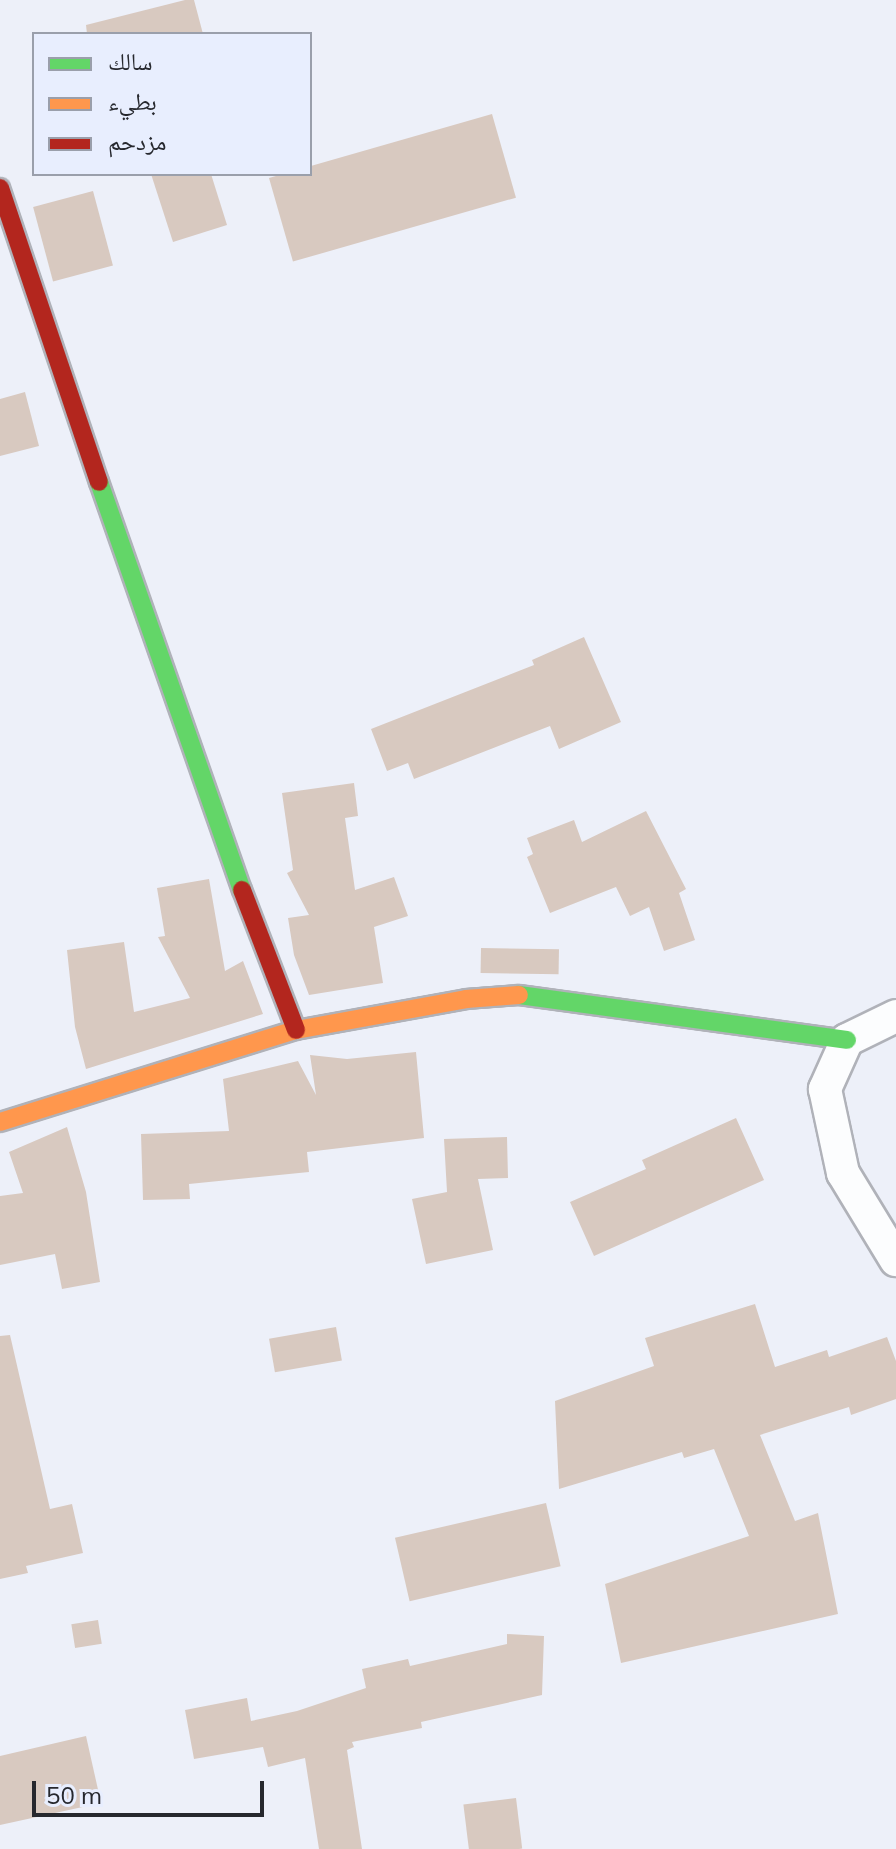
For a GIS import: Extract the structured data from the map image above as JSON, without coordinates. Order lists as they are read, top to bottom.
{
  "legend": ["سالك", "بطيء", "مزدحم"],
  "scale_bar": "50 m"
}
